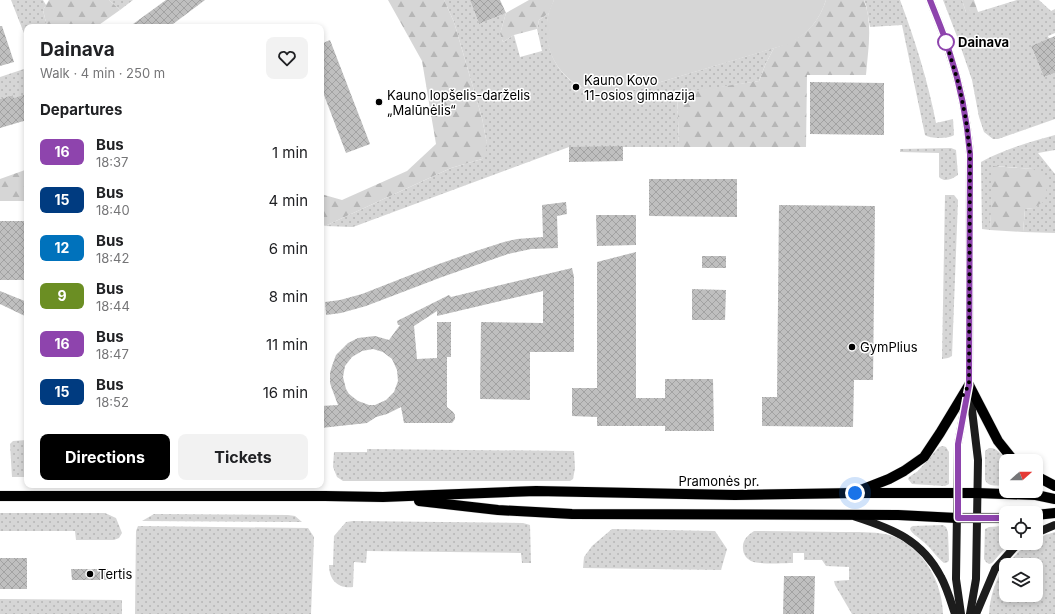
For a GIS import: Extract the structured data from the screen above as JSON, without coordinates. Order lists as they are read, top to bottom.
{
  "streets": {
    "main road": ["Pramonės pr."]
  },
  "places": [
    "Dainava",
    "Kauno Kovo 11-osios gimnazija",
    "Kauno lopšelis-darželis „Malūnėlis“",
    "GymPlius",
    "Tertis"
  ],
  "lines": ["bus line 16"],
  "north": "right",
  "page": {
    "heading": [
      ["Dainava", "Walk · 4 min · 250 m"],
      "Departures"
    ],
    "list": [
      {
        "mark": "16",
        "name": "Bus",
        "note": "18:37",
        "value": "1 min"
      },
      {
        "mark": "15",
        "name": "Bus",
        "note": "18:40",
        "value": "4 min"
      },
      {
        "mark": "12",
        "name": "Bus",
        "note": "18:42",
        "value": "6 min"
      },
      {
        "mark": "9",
        "name": "Bus",
        "note": "18:44",
        "value": "8 min"
      },
      {
        "mark": "16",
        "name": "Bus",
        "note": "18:47",
        "value": "11 min"
      },
      {
        "mark": "15",
        "name": "Bus",
        "note": "18:52",
        "value": "16 min"
      }
    ],
    "buttons": ["Directions", "Tickets"]
  }
}
